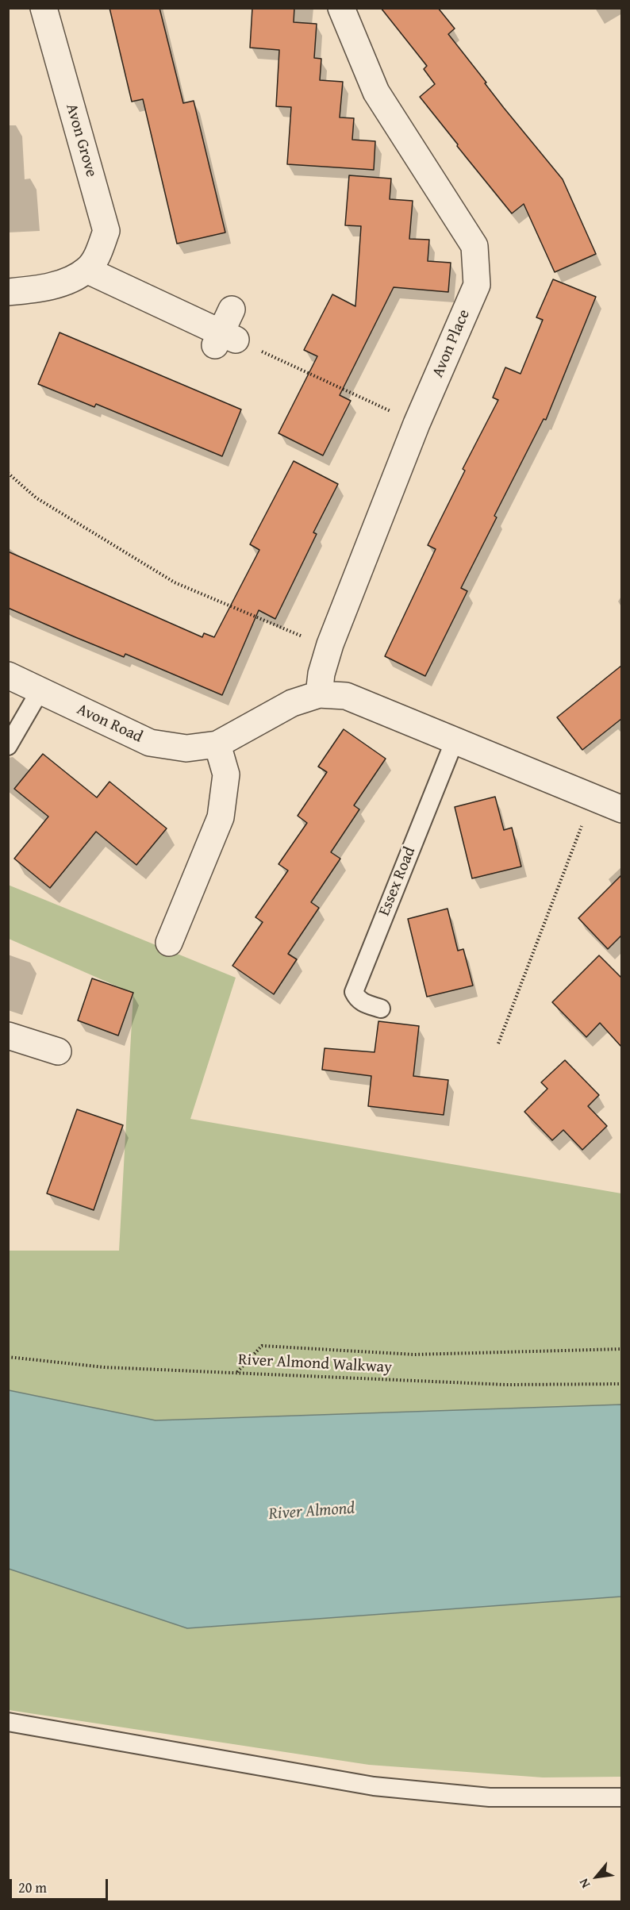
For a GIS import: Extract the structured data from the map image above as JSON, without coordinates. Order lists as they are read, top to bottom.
{
  "streets": {
    "street": ["Avon Grove", "Avon Place", "Avon Road"],
    "lane": ["Essex Road"],
    "path": ["River Almond Walkway"]
  },
  "crossings": [
    ["Avon Place", "Avon Road"]
  ],
  "water": ["River Almond"],
  "scale_bar": "20 m",
  "north": "bottom left"
}
